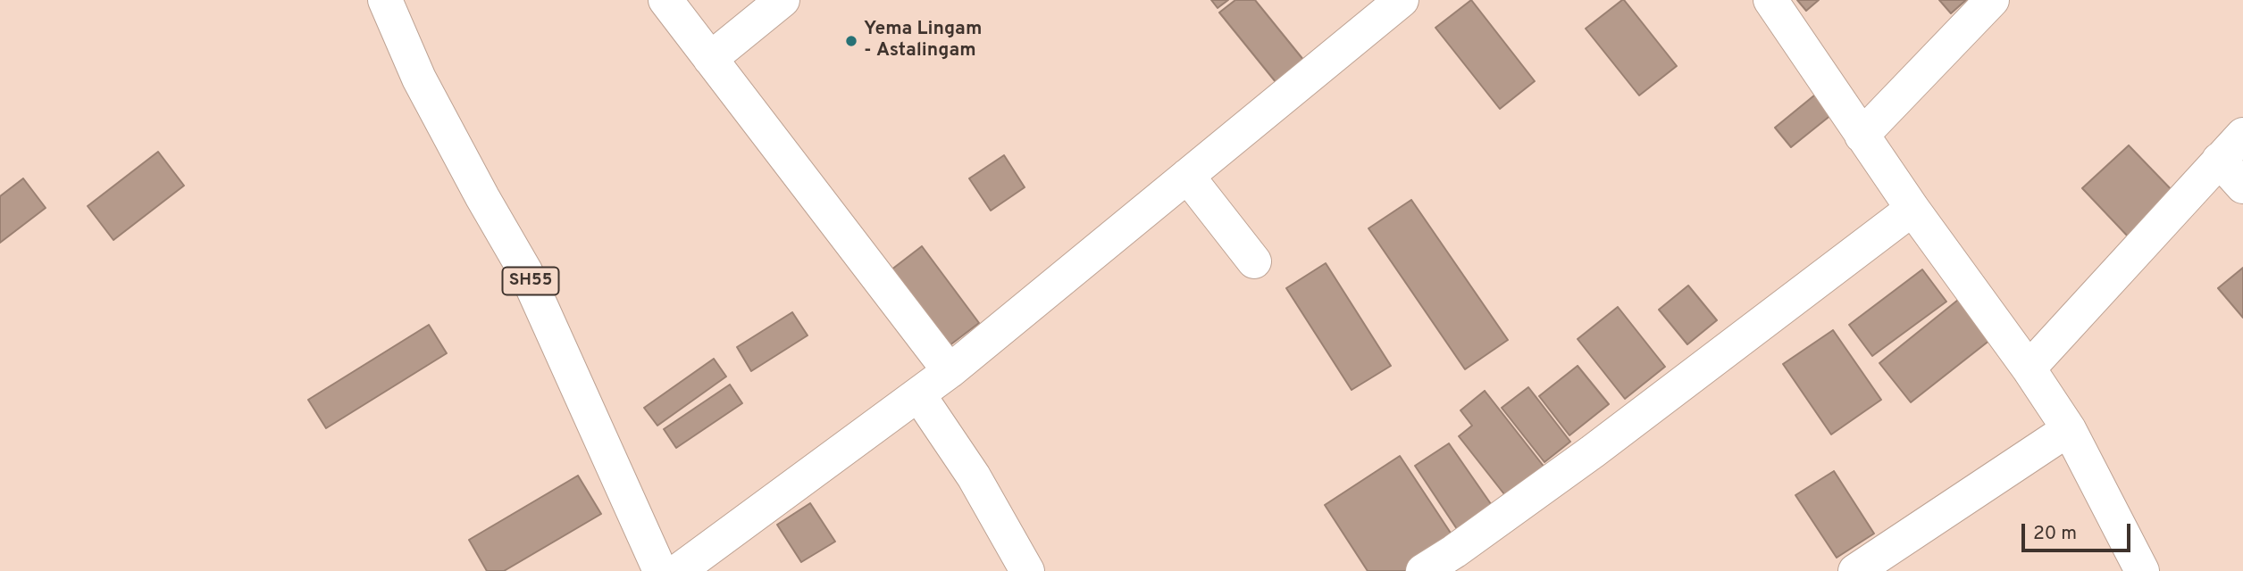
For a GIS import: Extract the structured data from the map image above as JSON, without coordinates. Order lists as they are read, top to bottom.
{
  "streets": {
    "street": ["SH55"]
  },
  "places": ["Yema Lingam - Astalingam"],
  "scale_bar": "20 m"
}
